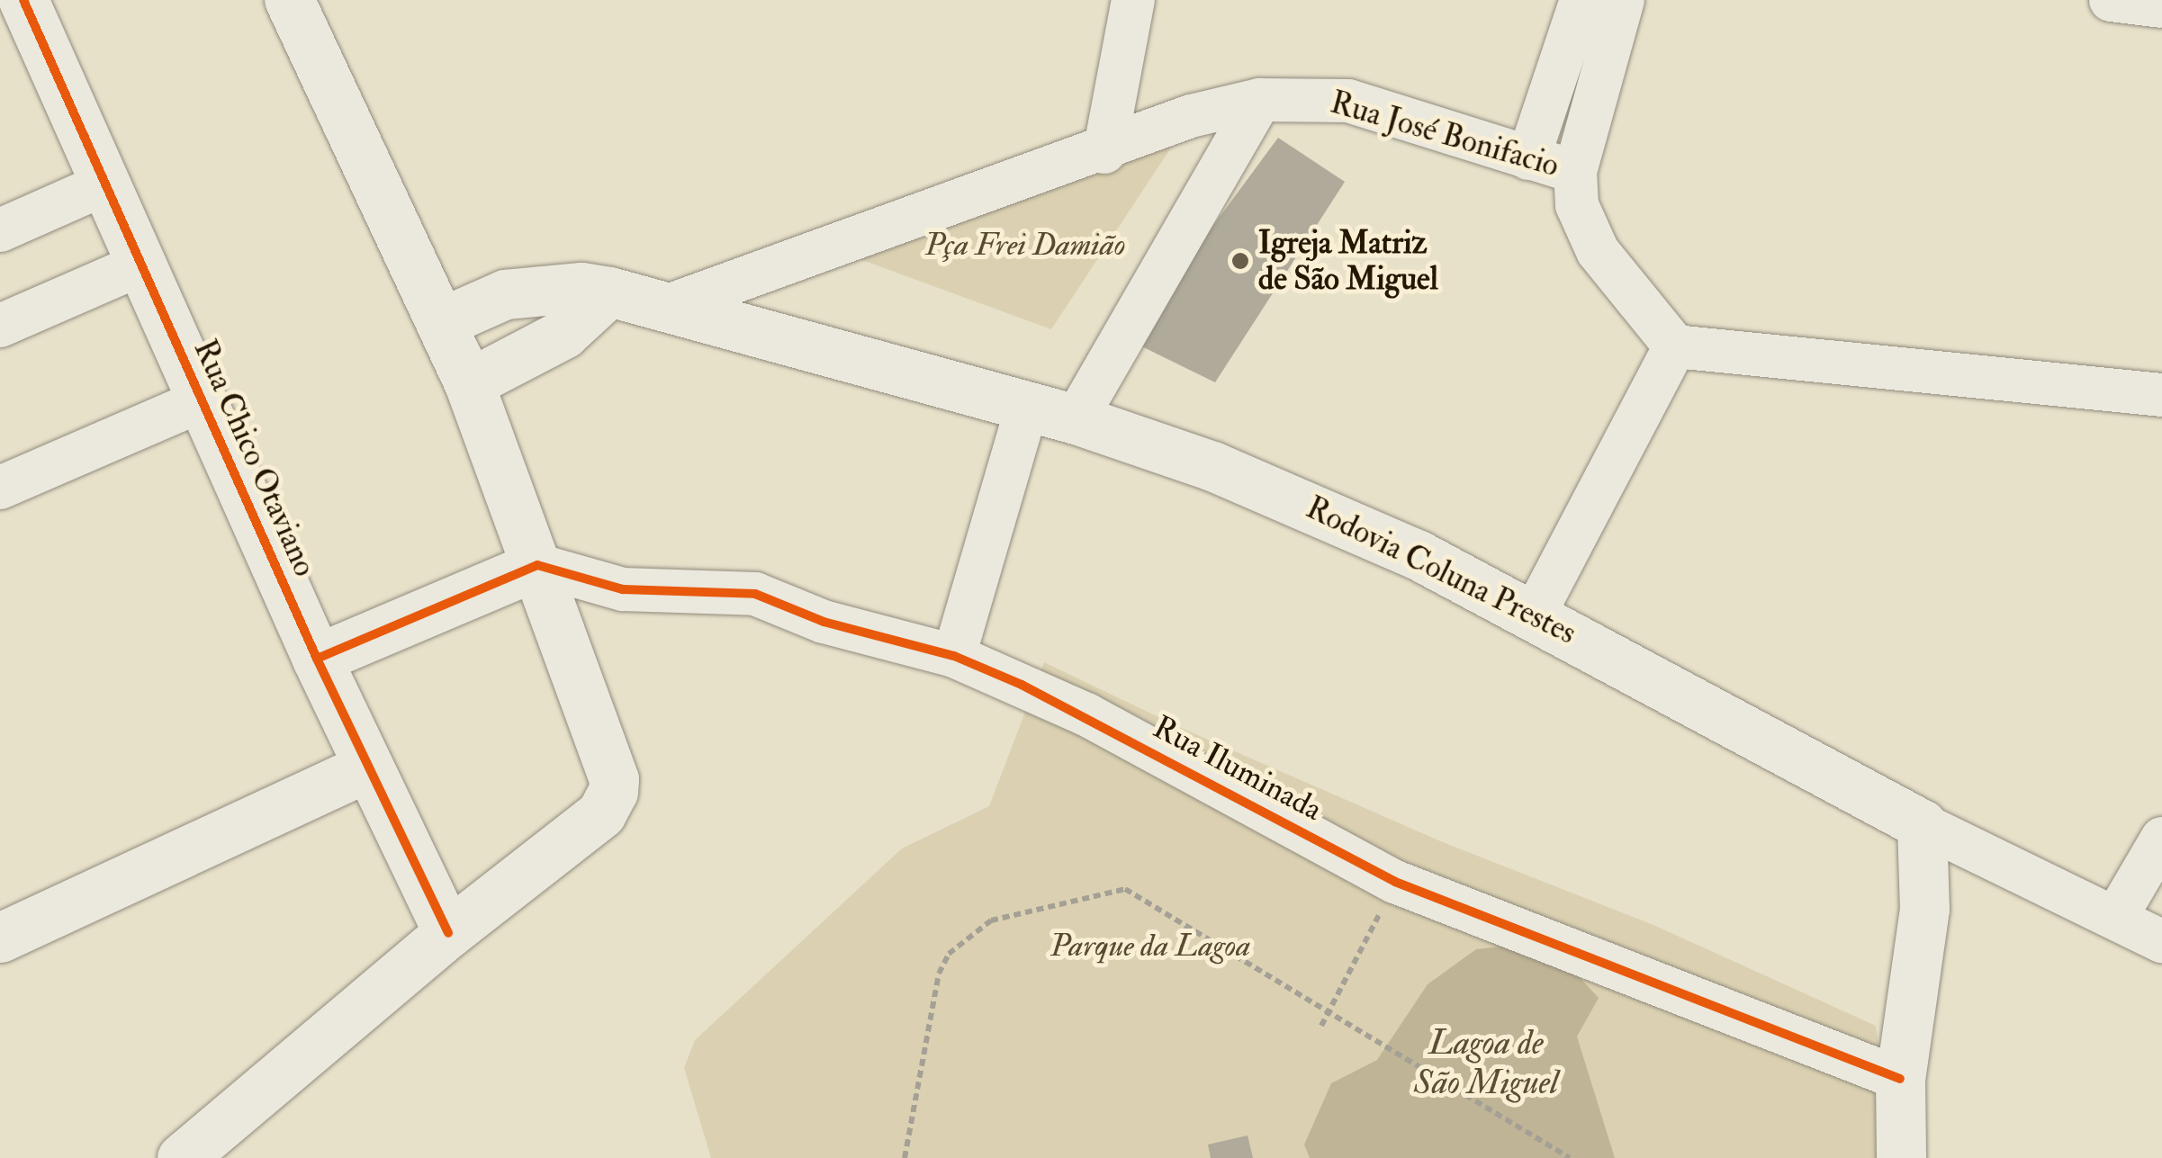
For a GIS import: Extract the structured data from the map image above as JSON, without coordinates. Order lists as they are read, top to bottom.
{
  "streets": {
    "street": [
      "Rua José Bonifacio",
      "Rua Chico Otaviano",
      "Rodovia Coluna Prestes",
      "Rua Iluminada"
    ]
  },
  "crossings": [
    ["Rua José Bonifacio", "Rodovia Coluna Prestes"]
  ],
  "water": ["Lagoa de São Miguel"],
  "parks": ["Pça Frei Damião", "Parque da Lagoa"],
  "places": ["Igreja Matriz de São Miguel"]
}
